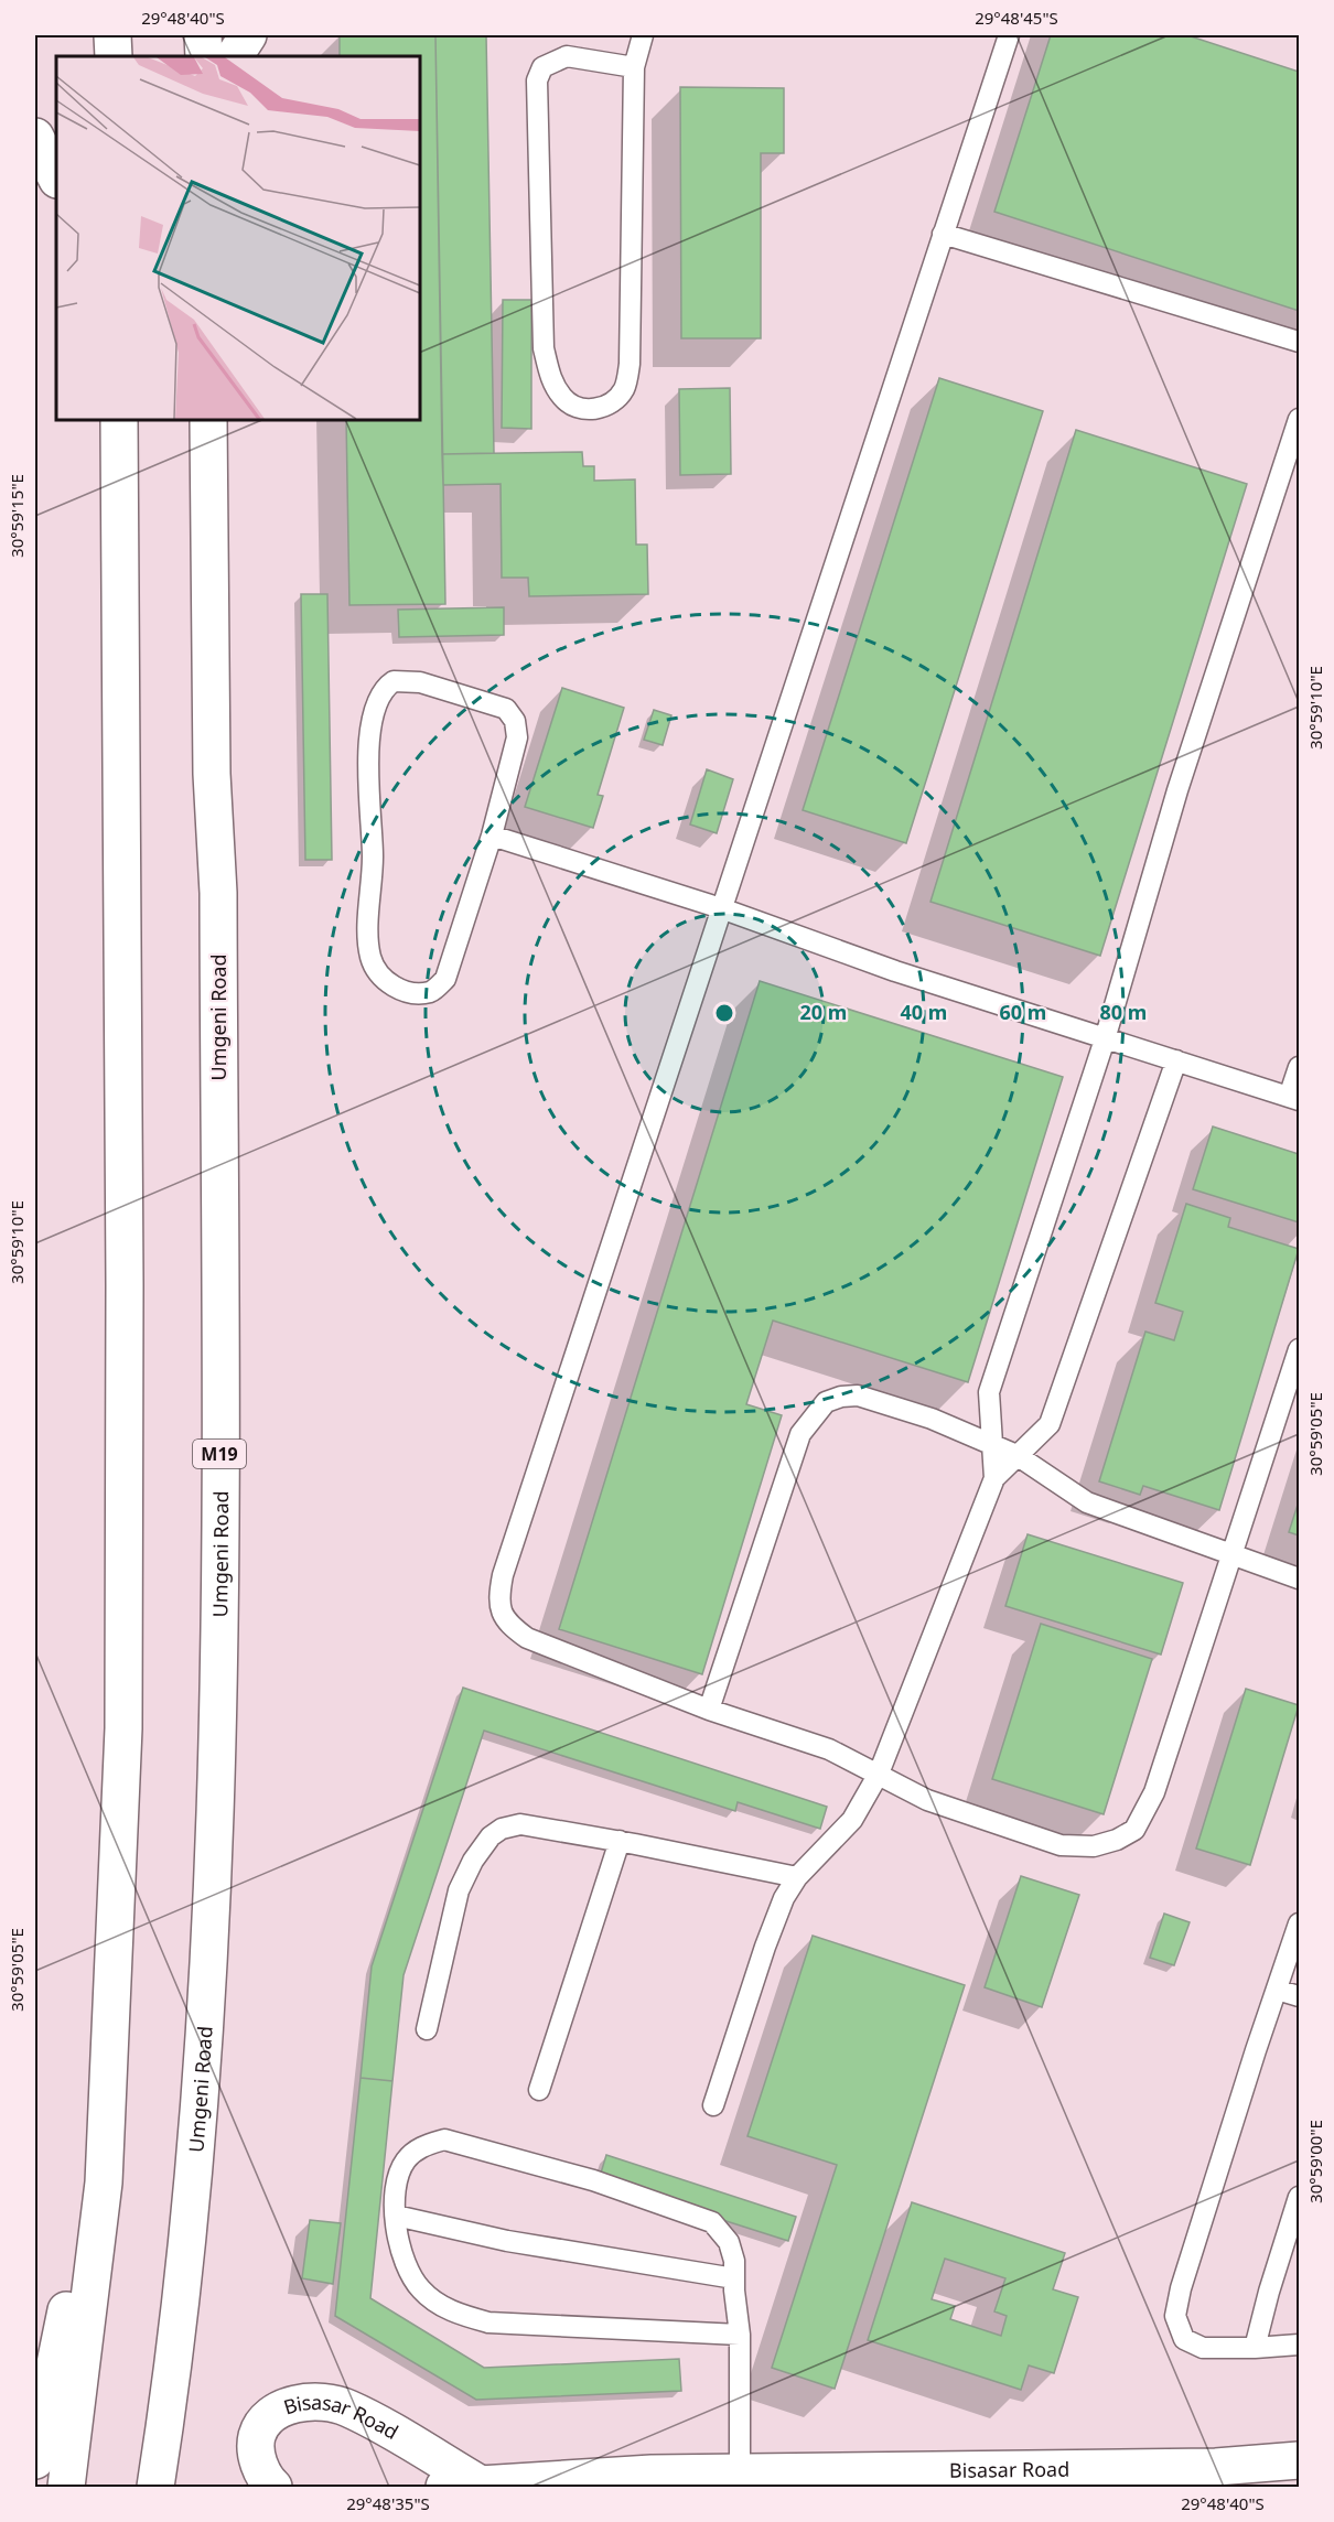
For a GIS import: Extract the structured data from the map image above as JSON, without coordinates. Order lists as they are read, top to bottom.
{
  "streets": {
    "main road": ["Umgeni Road", "M19", "Bisasar Road"]
  },
  "coordinates": [
    "29°48'40\"S",
    "29°48'45\"S",
    "30°59'15\"E",
    "30°59'10\"E",
    "30°59'05\"E",
    "30°59'00\"E",
    "29°48'35\"S"
  ],
  "rings": [
    "20 m",
    "40 m",
    "60 m",
    "80 m"
  ]
}
